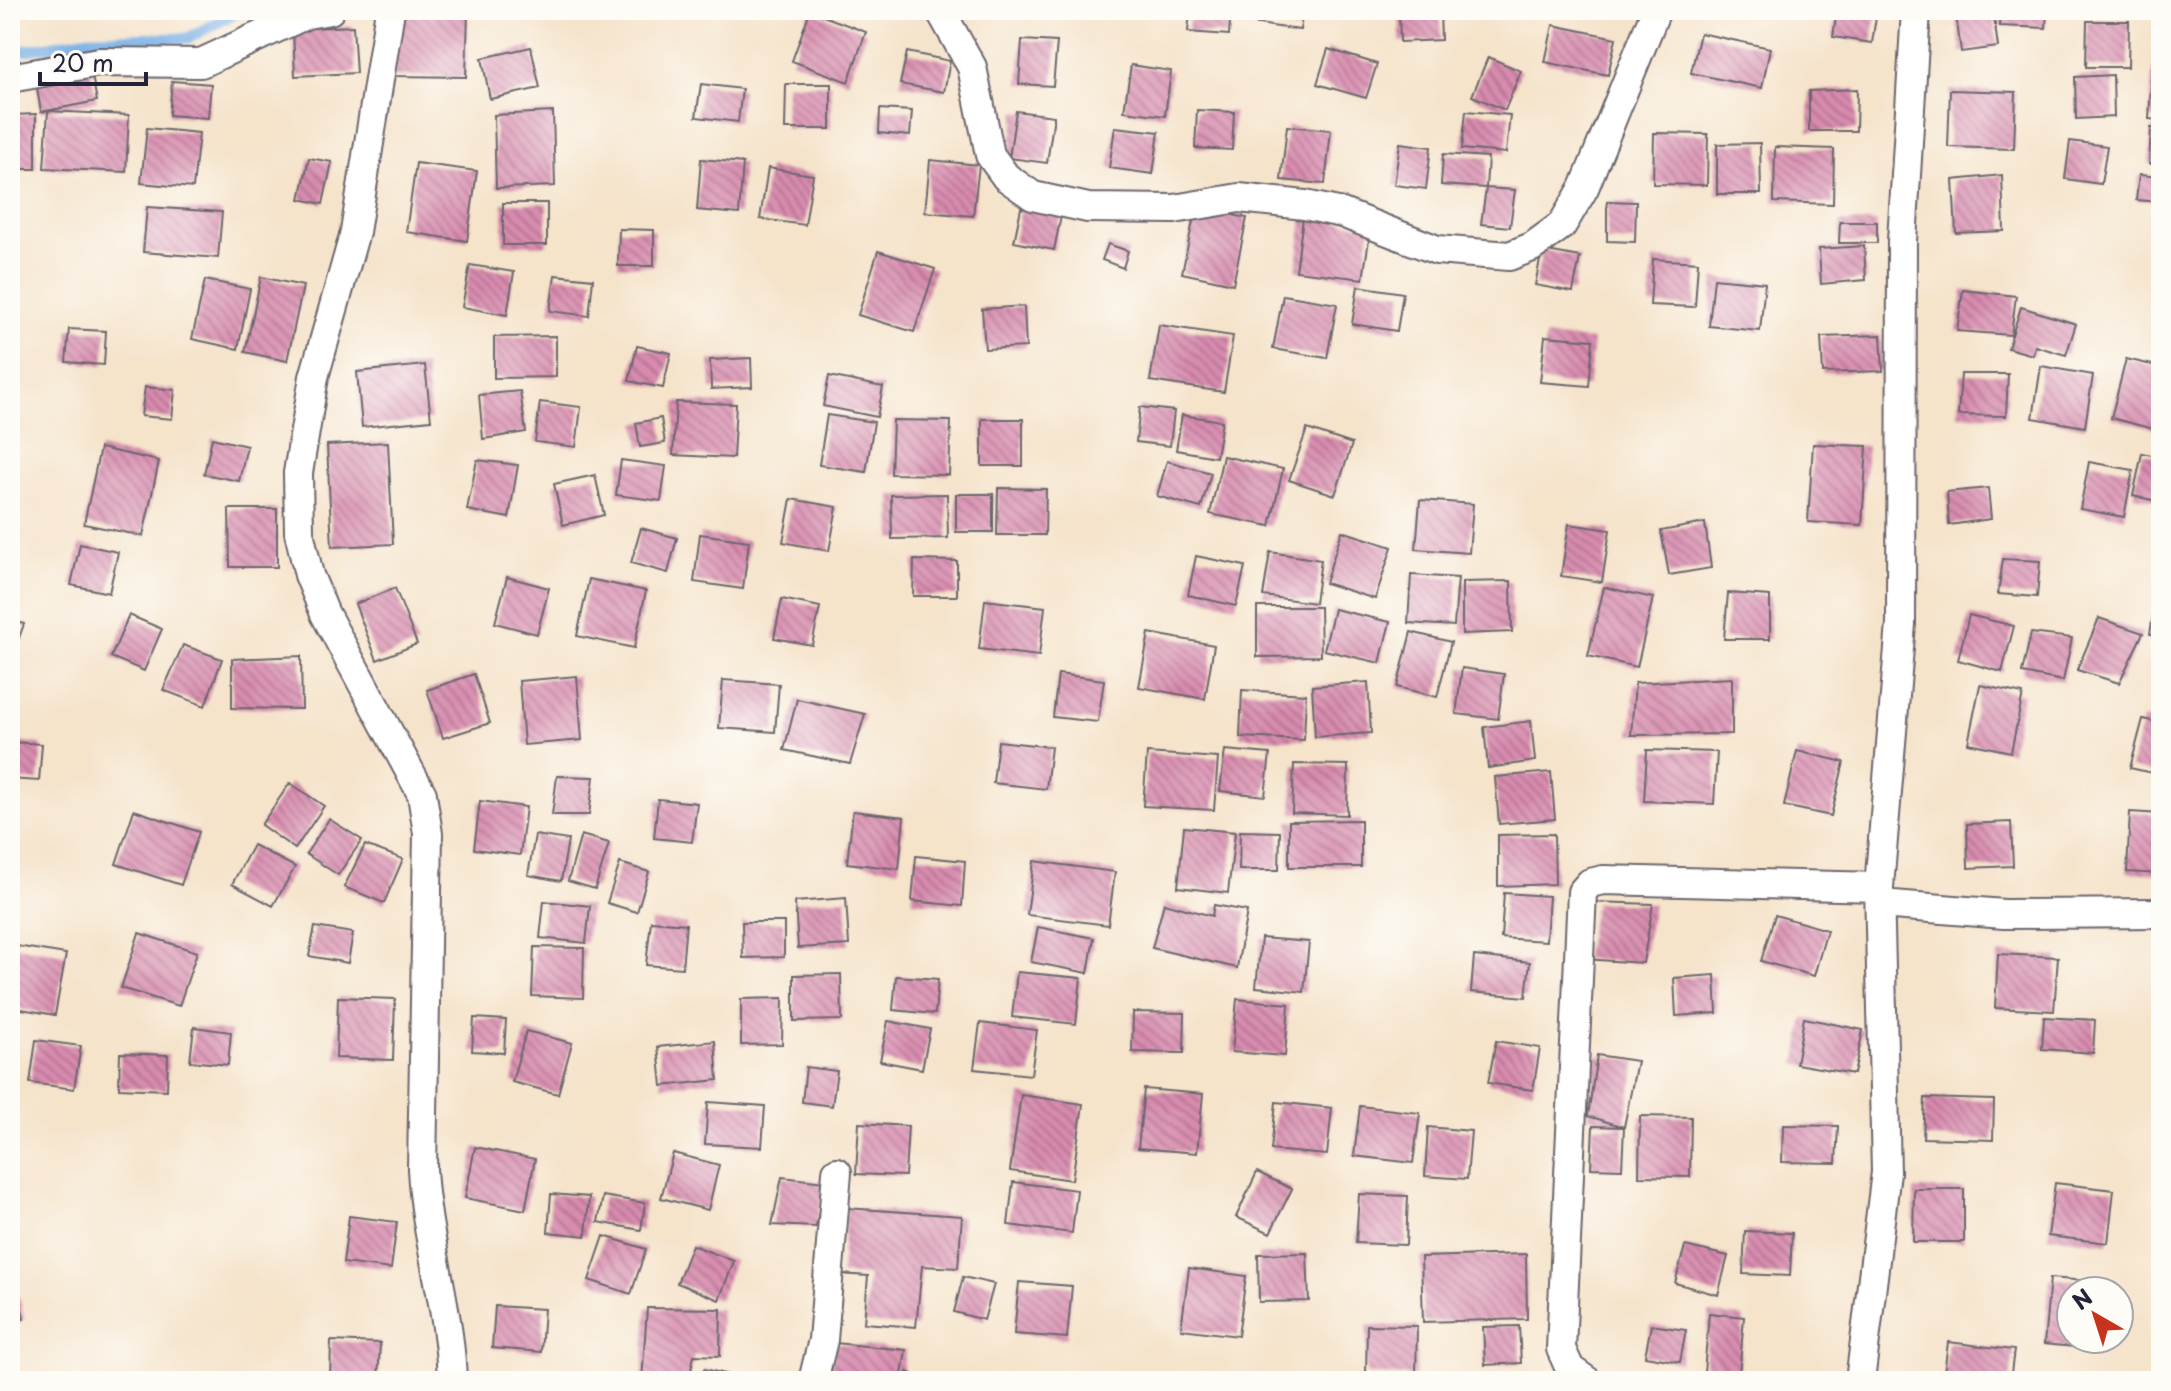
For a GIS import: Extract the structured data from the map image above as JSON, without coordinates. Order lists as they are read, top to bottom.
{
  "scale_bar": "20 m",
  "north": "top left"
}
